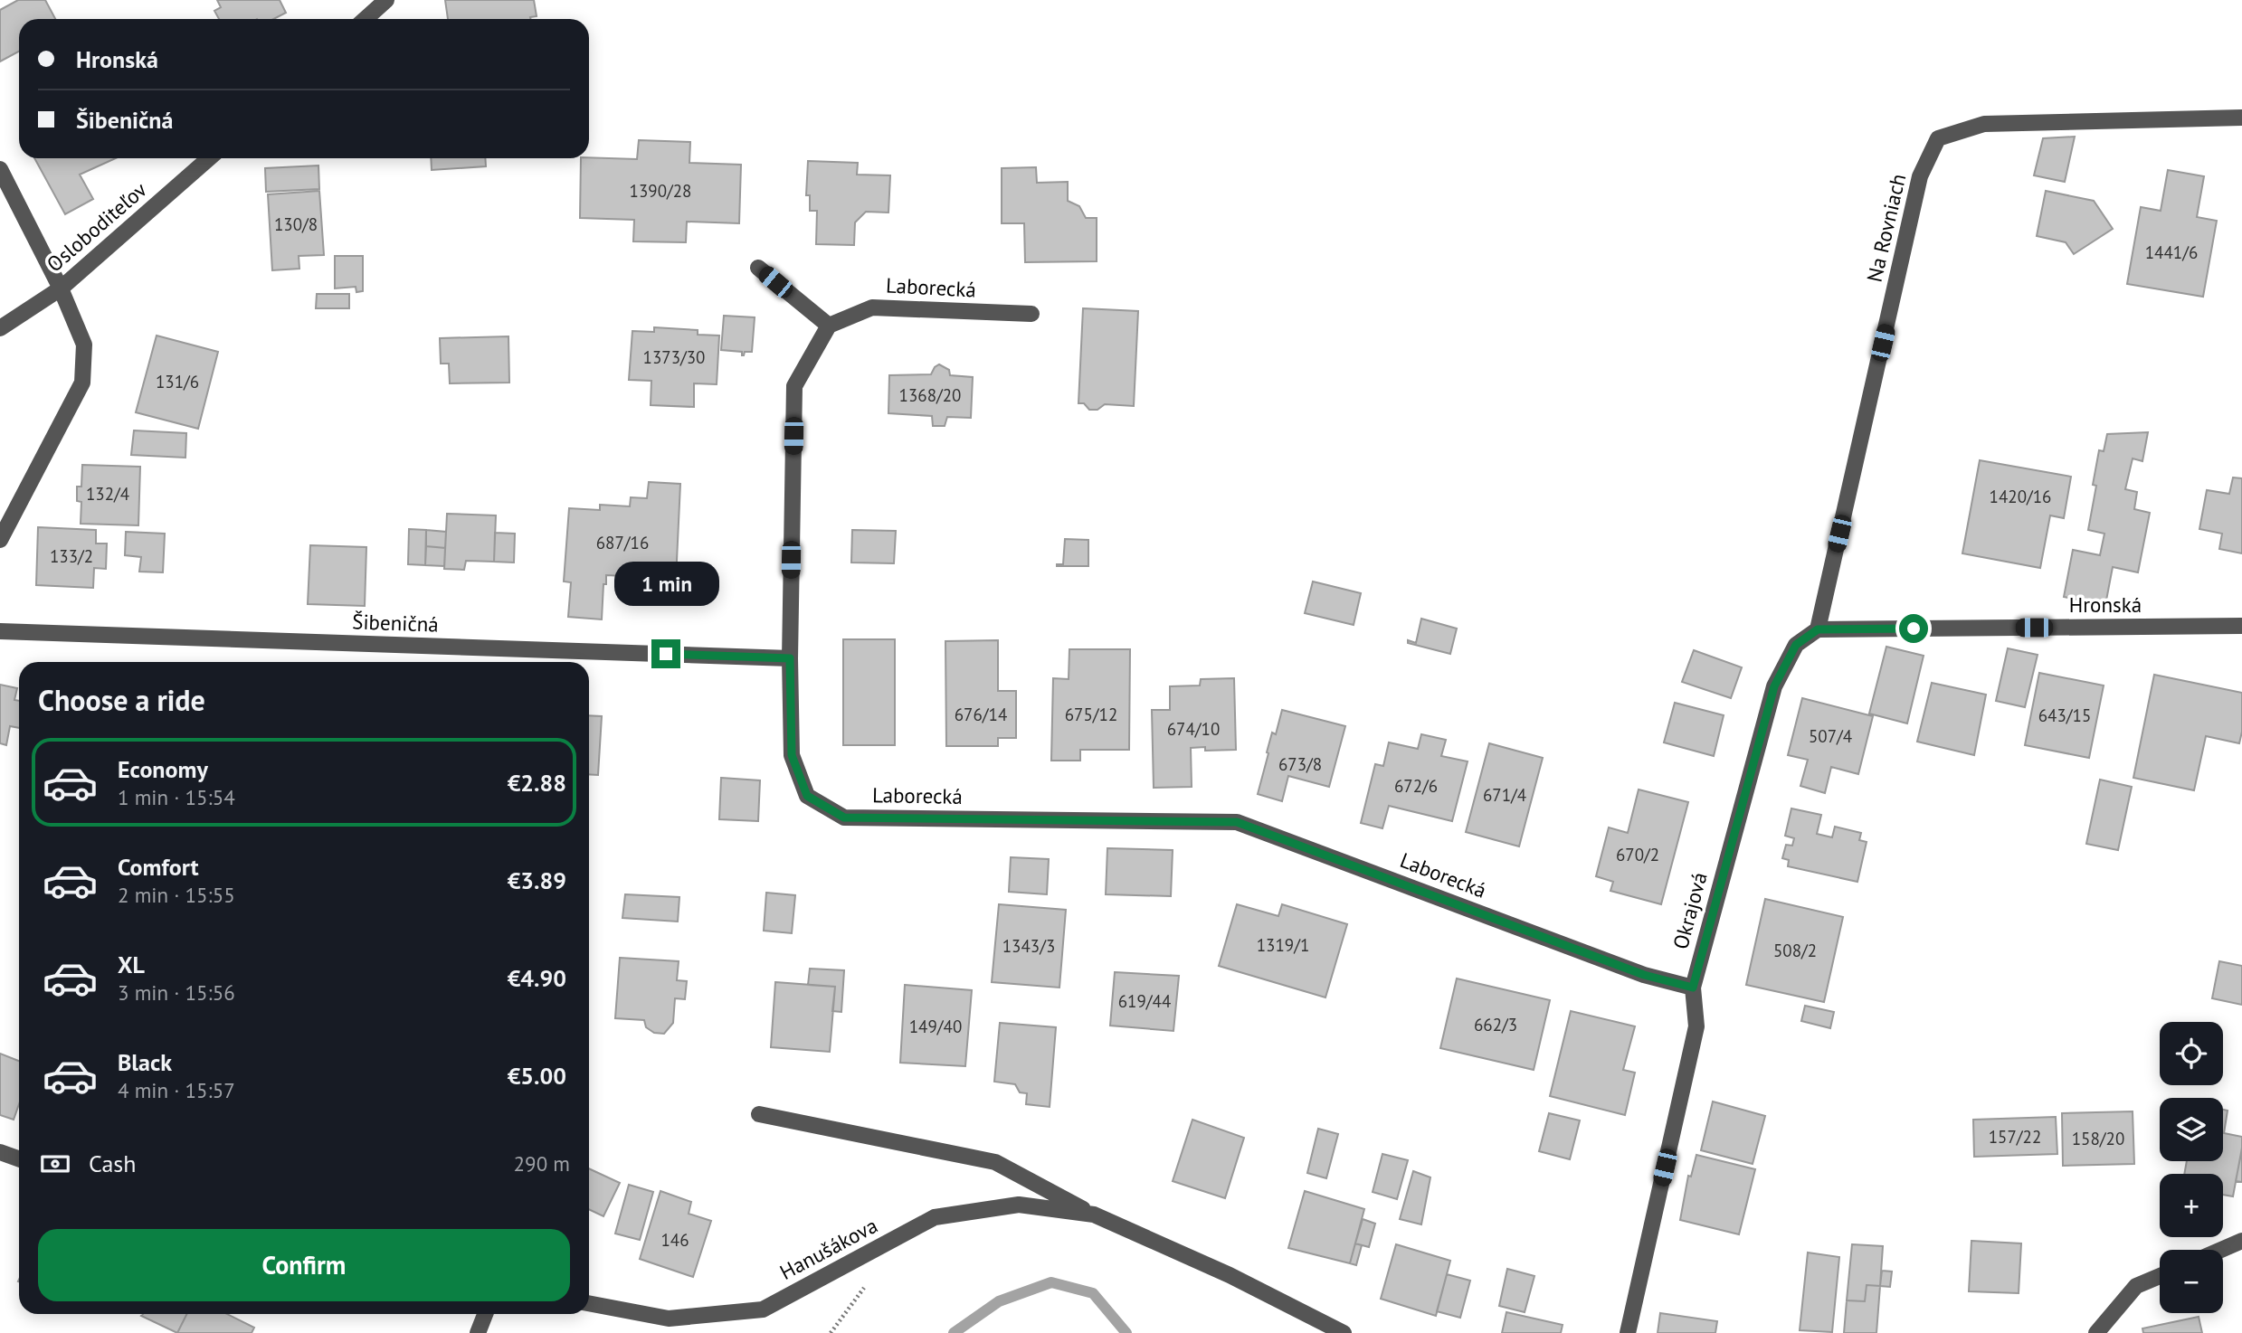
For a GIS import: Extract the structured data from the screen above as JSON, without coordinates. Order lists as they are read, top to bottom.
{
  "streets": {
    "street": [
      "Osloboditeľov",
      "Na Rovniach",
      "Laborecká",
      "Hronská",
      "Šibeničná",
      "Okrajová",
      "Hanušákova"
    ]
  },
  "crossings": [
    ["Na Rovniach", "Hronská"],
    ["Na Rovniach", "Okrajová"],
    ["Laborecká", "Šibeničná"],
    ["Laborecká", "Okrajová"],
    ["Hronská", "Okrajová"]
  ],
  "house_numbers": [
    "1390/28",
    "130/8",
    "1441/6",
    "1373/30",
    "131/6",
    "1368/20",
    "132/4",
    "1420/16",
    "687/16",
    "133/2",
    "676/14",
    "675/12",
    "643/15",
    "674/10",
    "507/4",
    "673/8",
    "672/6",
    "671/4",
    "670/2",
    "1319/1",
    "1343/3",
    "508/2",
    "619/44",
    "662/3",
    "149/40",
    "157/22",
    "158/20",
    "146"
  ],
  "page": {
    "banner": ["Hronská", "Šibeničná"],
    "bubble": "1 min",
    "heading": "Choose a ride",
    "list": [
      {
        "name": "Economy",
        "note": "1 min · 15:54",
        "value": "€2.88"
      },
      {
        "name": "Comfort",
        "note": "2 min · 15:55",
        "value": "€3.89"
      },
      {
        "name": "XL",
        "note": "3 min · 15:56",
        "value": "€4.90"
      },
      {
        "name": "Black",
        "note": "4 min · 15:57",
        "value": "€5.00"
      }
    ],
    "map_buttons": ["+", "−"],
    "pay": ["Cash", "290 m"],
    "buttons": "Confirm"
  }
}
